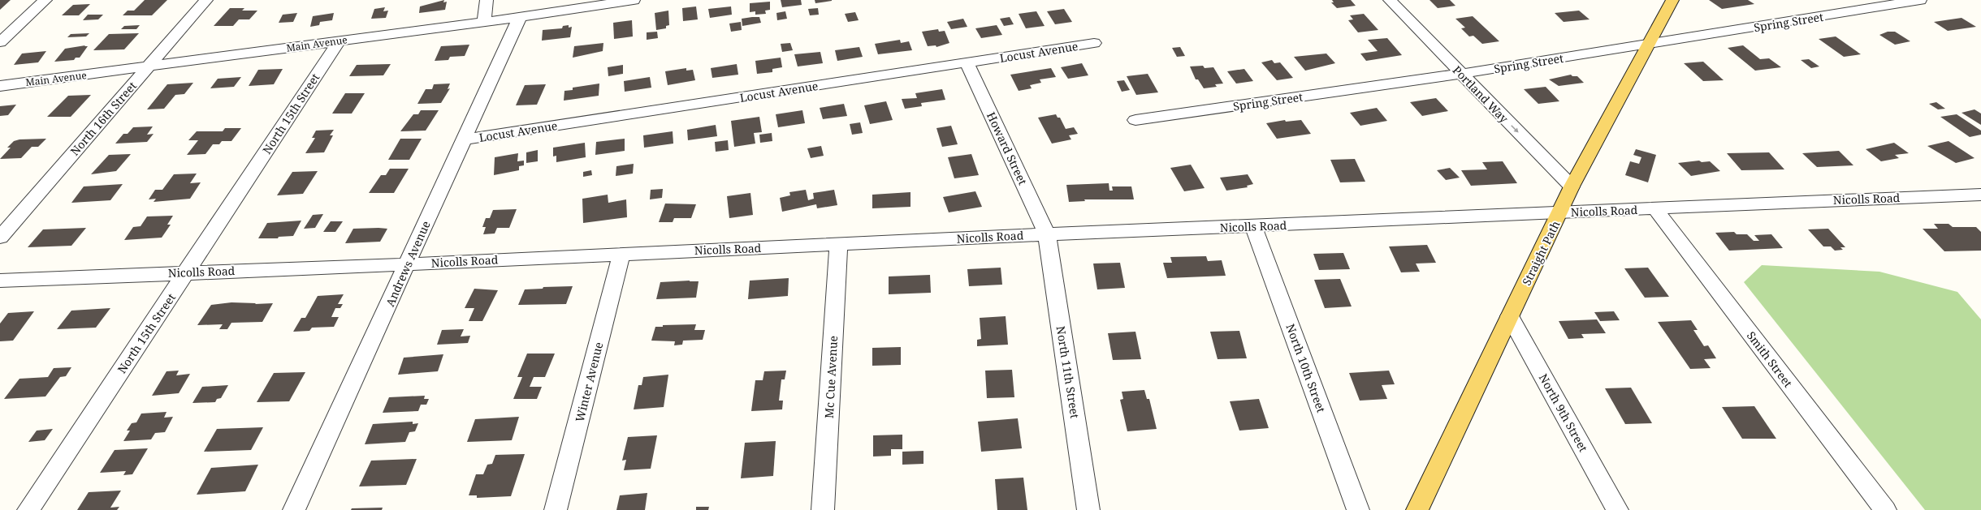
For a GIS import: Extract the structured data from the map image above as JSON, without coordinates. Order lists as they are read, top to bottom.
{
  "streets": {
    "main road": ["Straight Path"],
    "street": [
      "Spring Street",
      "Main Avenue",
      "Locust Avenue",
      "Portland Way",
      "North 15th Street",
      "North 16th Street",
      "Howard Street",
      "Nicolls Road",
      "Andrews Avenue",
      "Smith Street",
      "North 10th Street",
      "North 11th Street",
      "Mc Cue Avenue",
      "Winter Avenue",
      "North 9th Street"
    ]
  },
  "crossings": [
    ["Spring Street", "Portland Way"],
    ["Spring Street", "Straight Path"],
    ["Main Avenue", "North 15th Street"],
    ["Main Avenue", "North 16th Street"],
    ["Main Avenue", "Andrews Avenue"],
    ["Locust Avenue", "Howard Street"],
    ["Locust Avenue", "Andrews Avenue"],
    ["Portland Way", "Straight Path"],
    ["North 15th Street", "Nicolls Road"],
    ["Howard Street", "Nicolls Road"],
    ["Howard Street", "North 11th Street"],
    ["Nicolls Road", "Straight Path"],
    ["Nicolls Road", "Andrews Avenue"],
    ["Nicolls Road", "Smith Street"],
    ["Nicolls Road", "North 10th Street"],
    ["Nicolls Road", "North 11th Street"],
    ["Nicolls Road", "Mc Cue Avenue"],
    ["Nicolls Road", "Winter Avenue"],
    ["Straight Path", "North 9th Street"]
  ],
  "one_way": ["Portland Way"]
}
